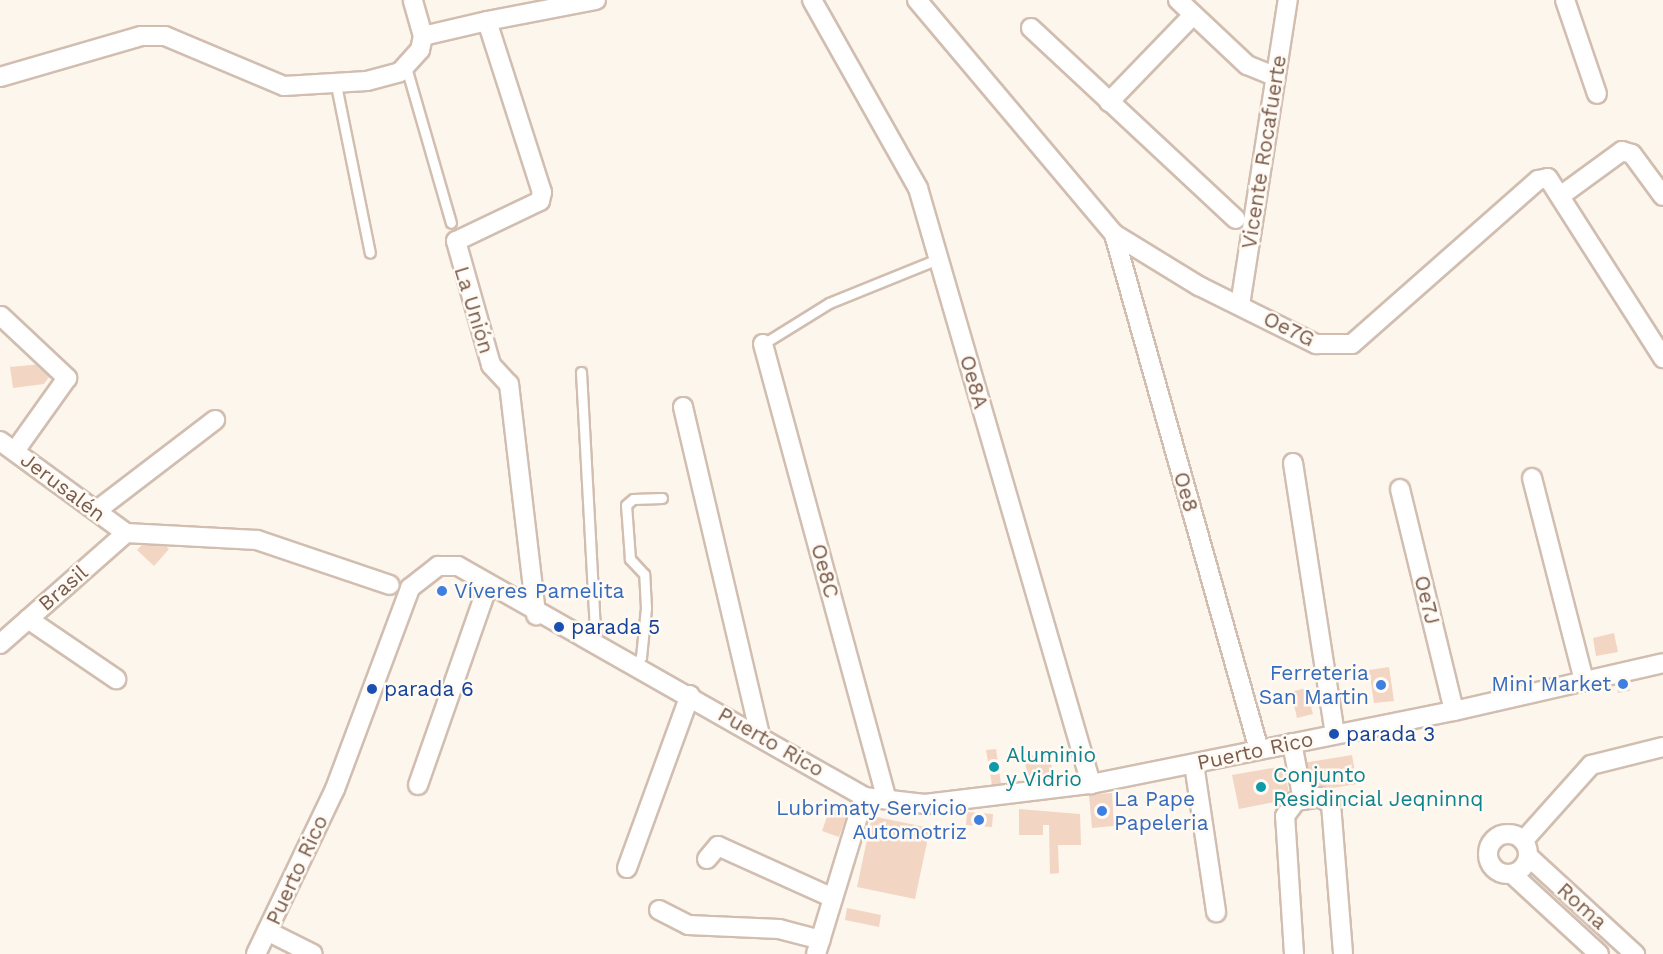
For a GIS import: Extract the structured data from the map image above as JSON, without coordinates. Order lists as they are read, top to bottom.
{
  "streets": {
    "street": [
      "Vicente Rocafuerte",
      "La Unión",
      "Oe7G",
      "Oe8A",
      "Jerusalén",
      "Oe8",
      "Oe8C",
      "Brasil",
      "Oe7J",
      "Puerto Rico",
      "Roma"
    ]
  },
  "crossings": [
    ["Vicente Rocafuerte", "Oe7G"],
    ["La Unión", "Puerto Rico"],
    ["Oe7G", "Oe8"],
    ["Oe8A", "Puerto Rico"],
    ["Jerusalén", "Brasil"],
    ["Oe8", "Puerto Rico"],
    ["Oe8C", "Puerto Rico"],
    ["Oe7J", "Puerto Rico"]
  ],
  "places": [
    "Víveres Pamelita",
    "parada 5",
    "Mini Market",
    "Ferreteria San Martin",
    "parada 6",
    "parada 3",
    "Aluminio y Vidrio",
    "Conjunto Residincial Jeqninnq",
    "La Pape Papeleria",
    "Lubrimaty Servicio Automotriz"
  ]
}
